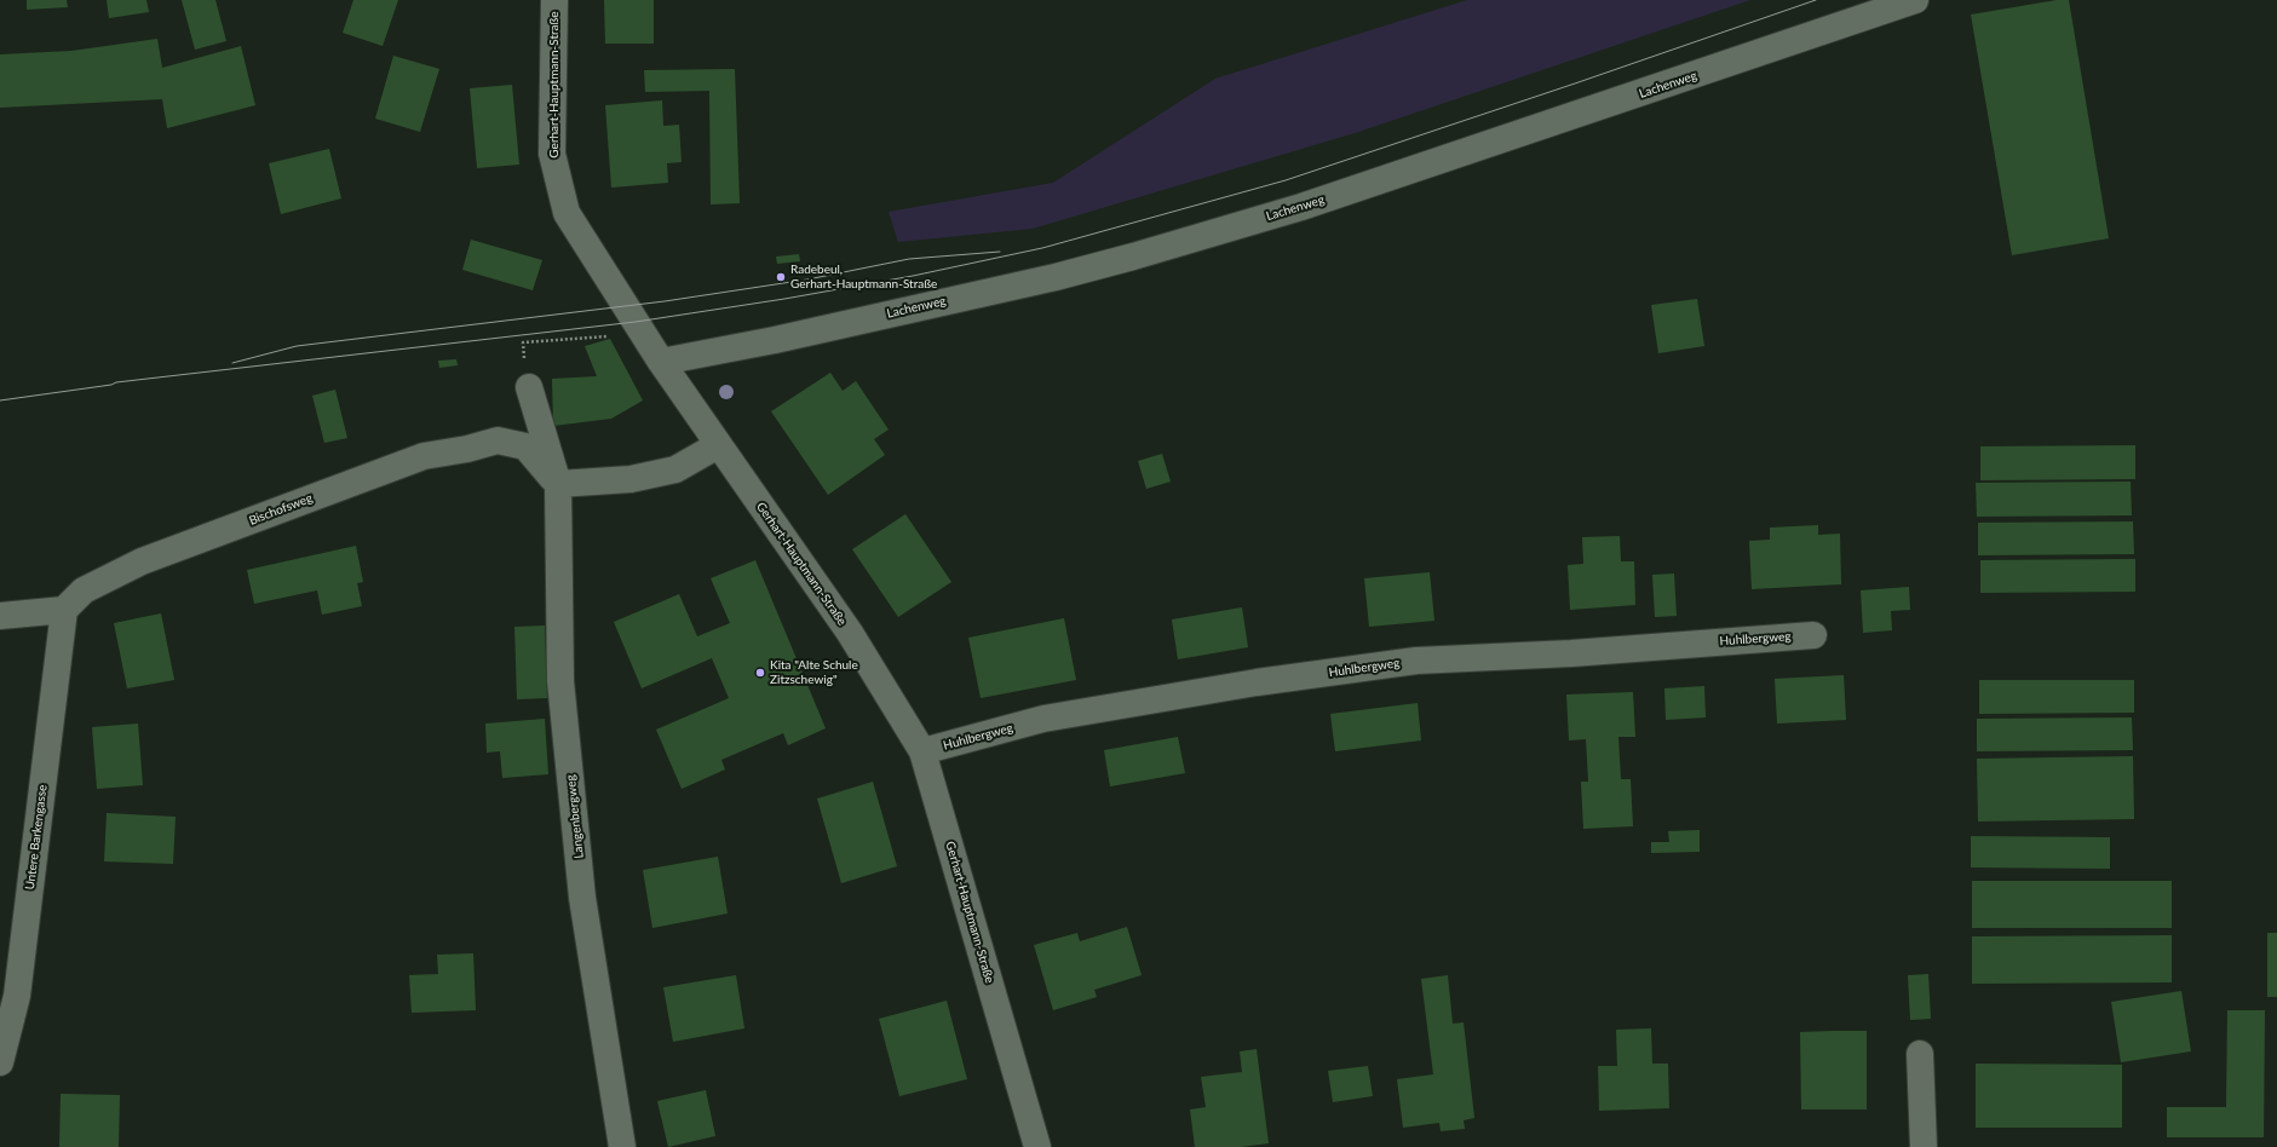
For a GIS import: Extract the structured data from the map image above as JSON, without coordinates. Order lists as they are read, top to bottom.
{
  "streets": {
    "street": [
      "Gerhart-Hauptmann-Straße",
      "Lachenweg",
      "Bischofsweg",
      "Huhlbergweg",
      "Langenbergweg",
      "Untere Barkengasse"
    ]
  },
  "crossings": [
    ["Gerhart-Hauptmann-Straße", "Lachenweg"],
    ["Gerhart-Hauptmann-Straße", "Huhlbergweg"],
    ["Bischofsweg", "Langenbergweg"],
    ["Bischofsweg", "Untere Barkengasse"]
  ],
  "places": ["Radebeul, Gerhart-Hauptmann-Straße", "Kita \"Alte Schule Zitzschewig\""]
}
